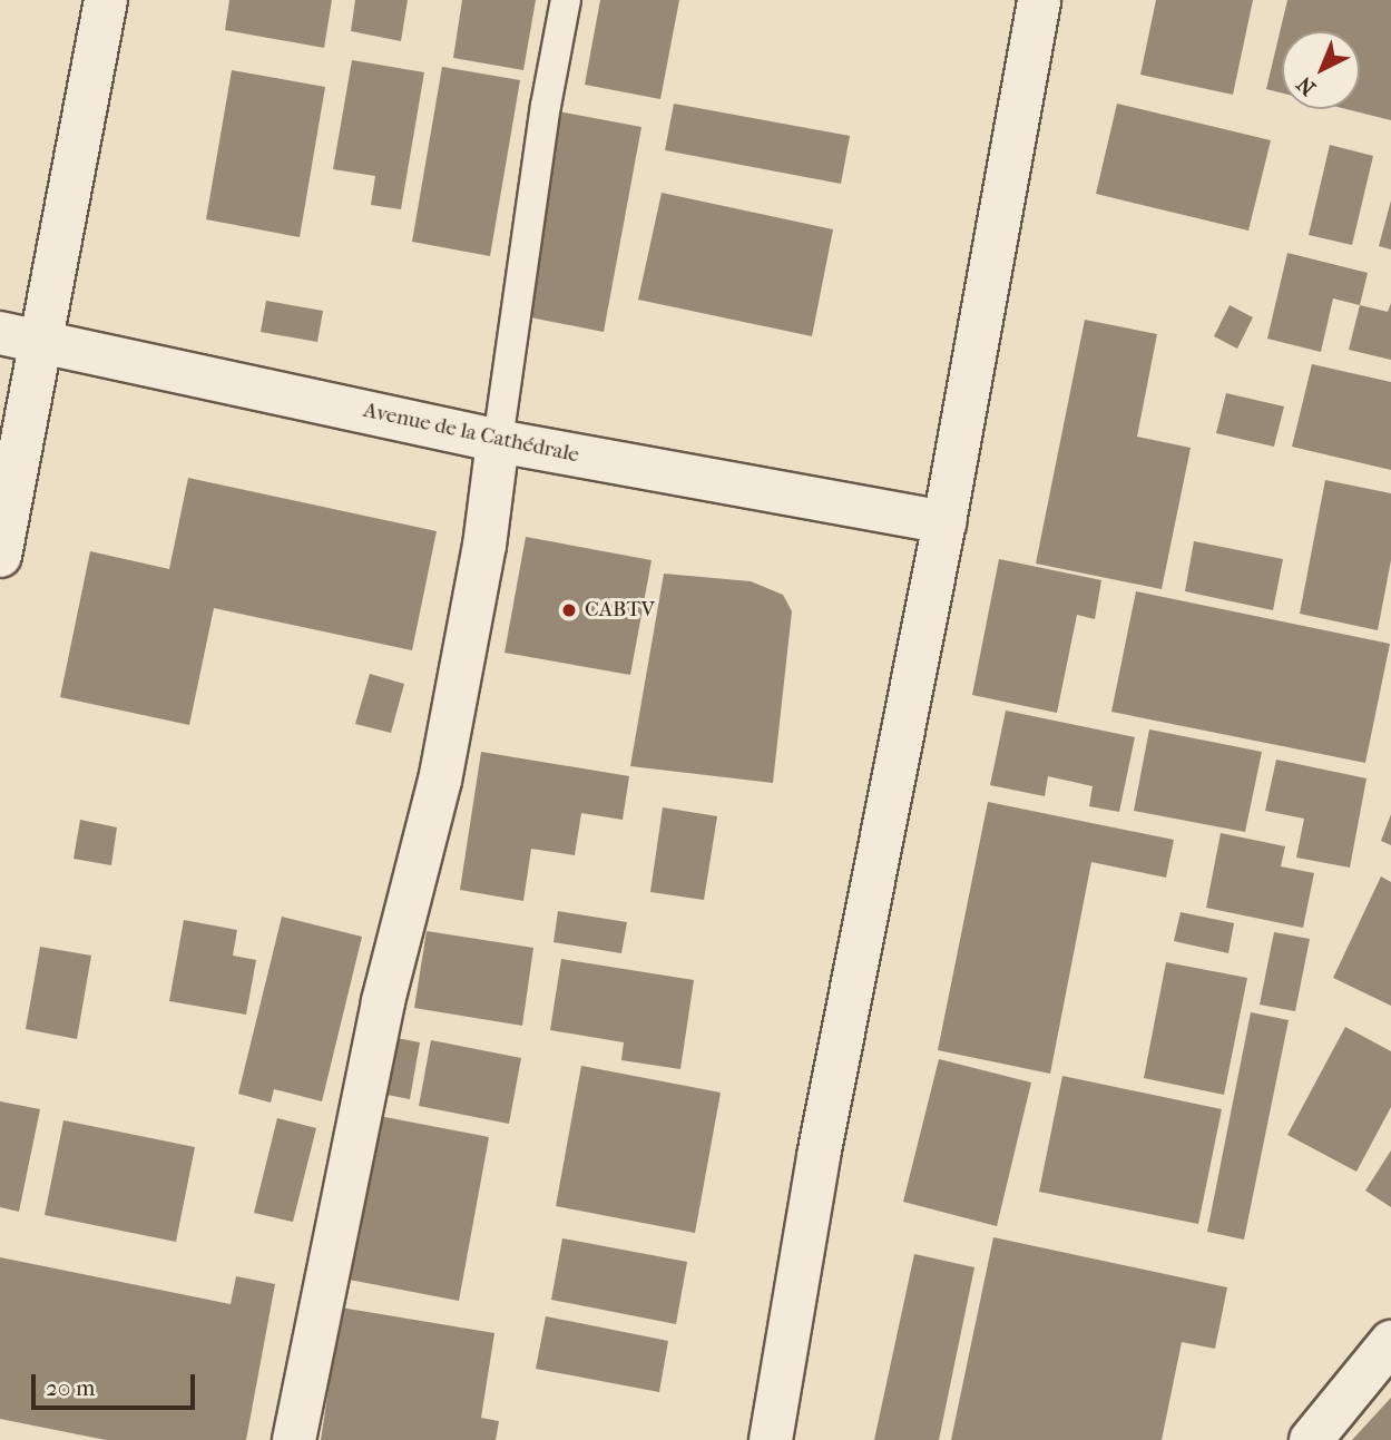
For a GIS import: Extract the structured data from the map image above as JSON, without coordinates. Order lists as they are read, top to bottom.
{
  "streets": {
    "street": ["Avenue de la Cathédrale"]
  },
  "places": ["CABTV"],
  "scale_bar": "20 m",
  "north": "bottom left"
}
